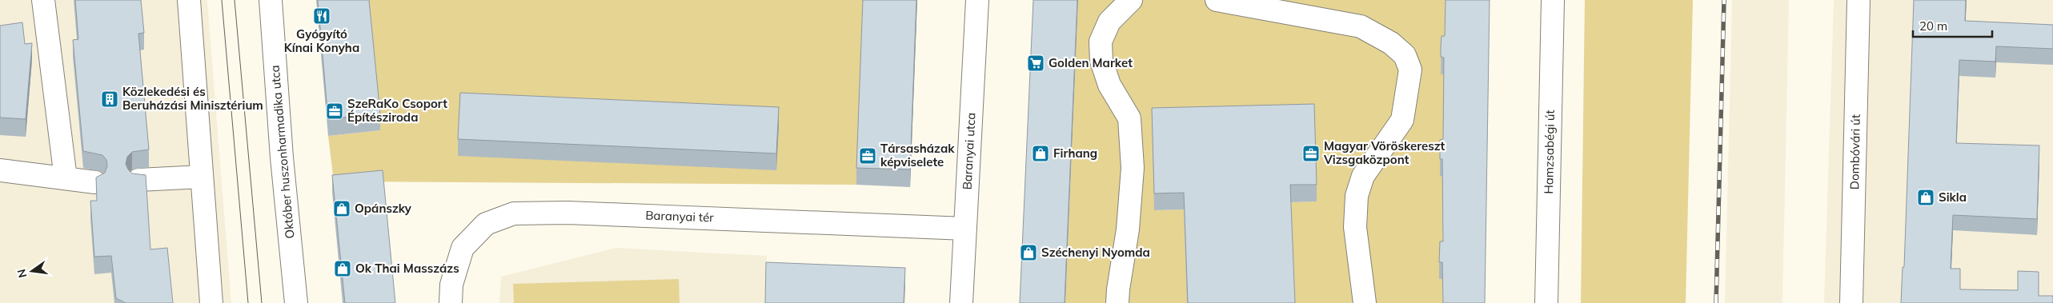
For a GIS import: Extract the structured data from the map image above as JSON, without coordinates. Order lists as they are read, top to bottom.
{
  "streets": {
    "street": [
      "Baranyai utca",
      "Október huszonharmadika utca",
      "Hamzsabégi út",
      "Dombóvári út",
      "Baranyai tér"
    ]
  },
  "crossings": [
    ["Baranyai utca", "Baranyai tér"]
  ],
  "places": {
    "restaurant": ["Gyógyító Kínai Konyha"],
    "supermarket": ["Golden Market"],
    "building": ["Közlekedési és Beruházási Minisztérium"],
    "office": ["SzeRaKo Csoport Építésziroda", "Magyar Vöröskereszt Vizsgaközpont", "Társasházak képviselete"],
    "shop": [
      "Firhang",
      "Sikla",
      "Opánszky",
      "Széchenyi Nyomda",
      "Ok Thai Masszázs"
    ]
  },
  "scale_bar": "20 m",
  "north": "left"
}
